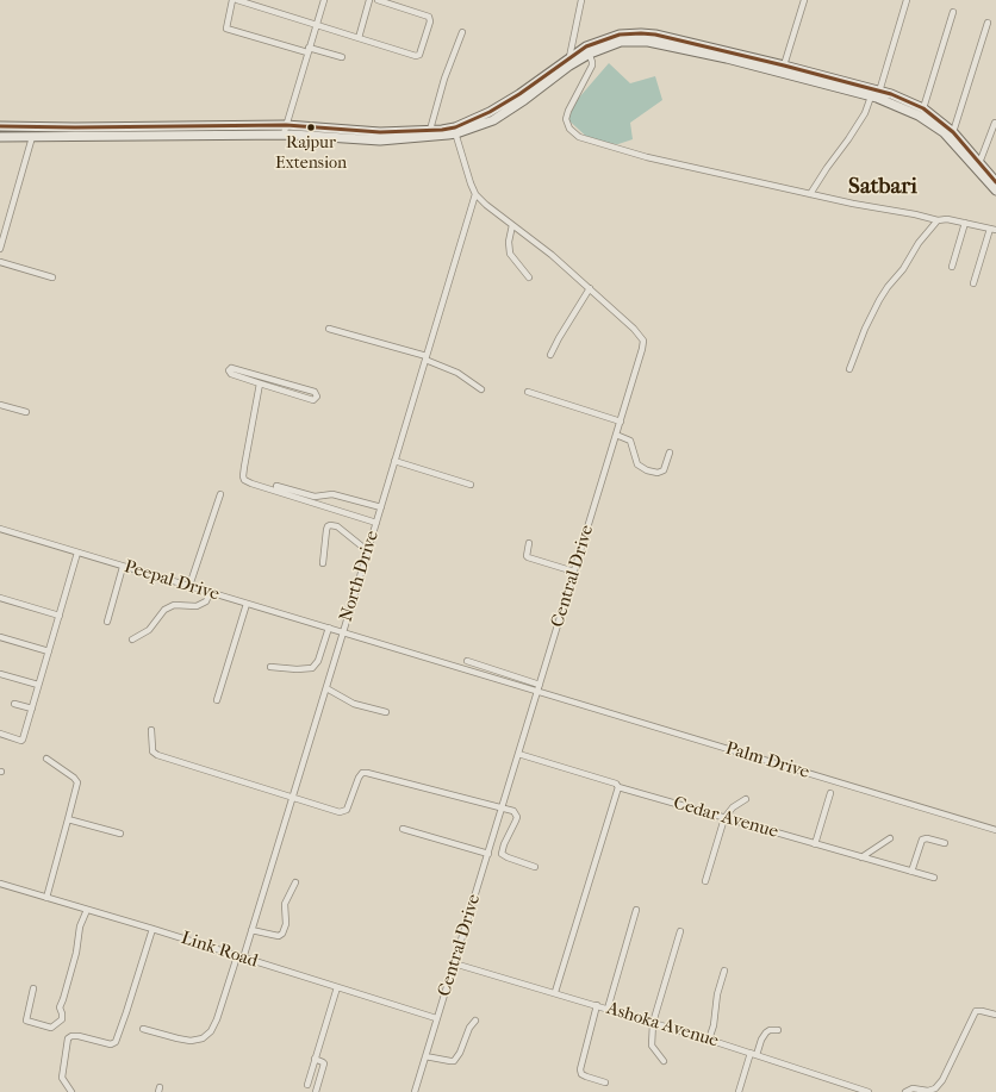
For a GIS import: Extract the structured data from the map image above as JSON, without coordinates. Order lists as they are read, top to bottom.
{
  "streets": {
    "street": [
      "North Drive",
      "Central Drive",
      "Peepal Drive",
      "Palm Drive",
      "Cedar Avenue",
      "Link Road",
      "Ashoka Avenue"
    ]
  },
  "crossings": [
    ["North Drive", "Central Drive"],
    ["North Drive", "Peepal Drive"],
    ["North Drive", "Palm Drive"],
    ["North Drive", "Link Road"],
    ["Central Drive", "Palm Drive"],
    ["Central Drive", "Cedar Avenue"],
    ["Central Drive", "Link Road"],
    ["Central Drive", "Ashoka Avenue"],
    ["Peepal Drive", "Palm Drive"]
  ],
  "districts": ["Satbari"],
  "places": ["Rajpur Extension"]
}
